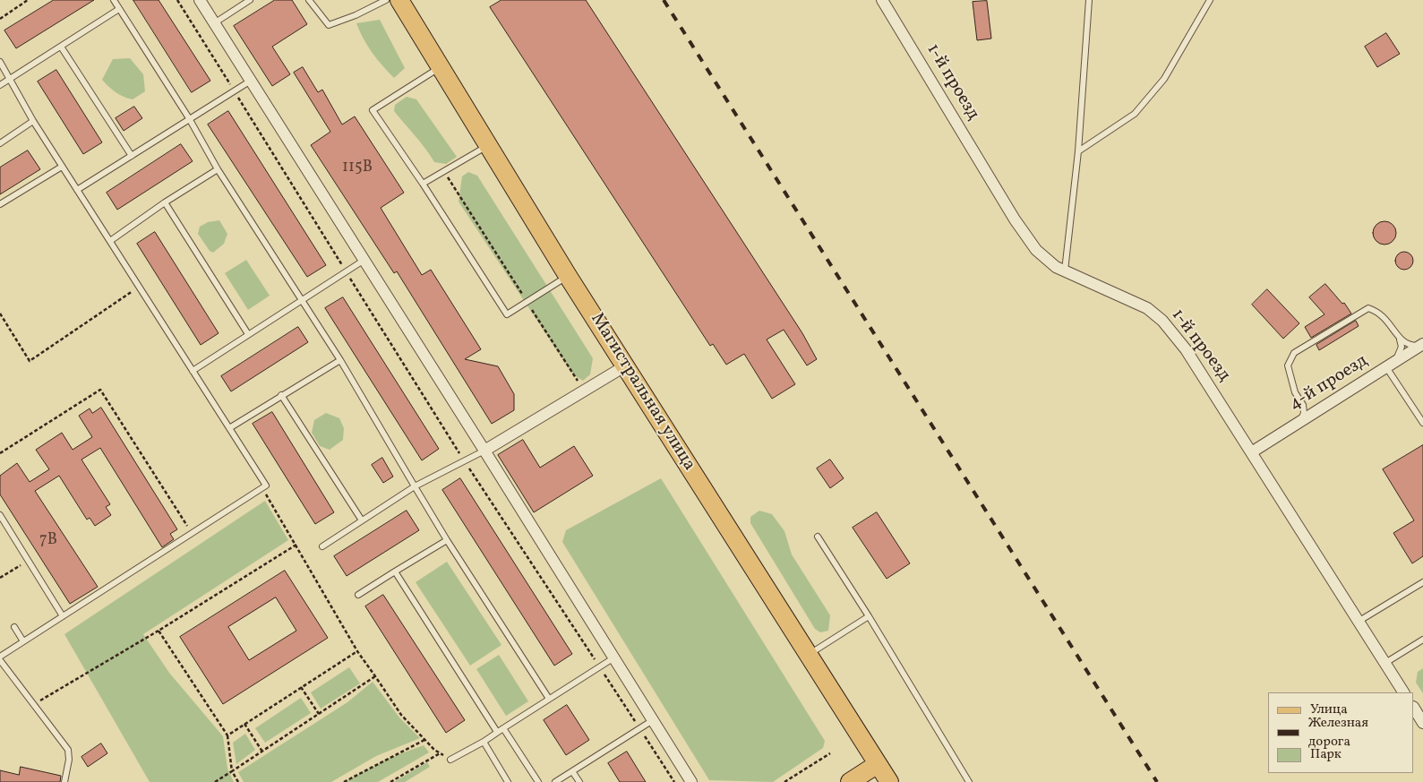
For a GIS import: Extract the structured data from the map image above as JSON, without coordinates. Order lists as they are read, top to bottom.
{
  "streets": {
    "main road": ["Магистральная улица"],
    "street": ["1-й проезд", "4-й проезд"]
  },
  "crossings": [
    ["1-й проезд", "4-й проезд"]
  ],
  "house_numbers": ["115В", "7В"],
  "legend": ["Улица", "Железная дорога", "Парк"]
}
